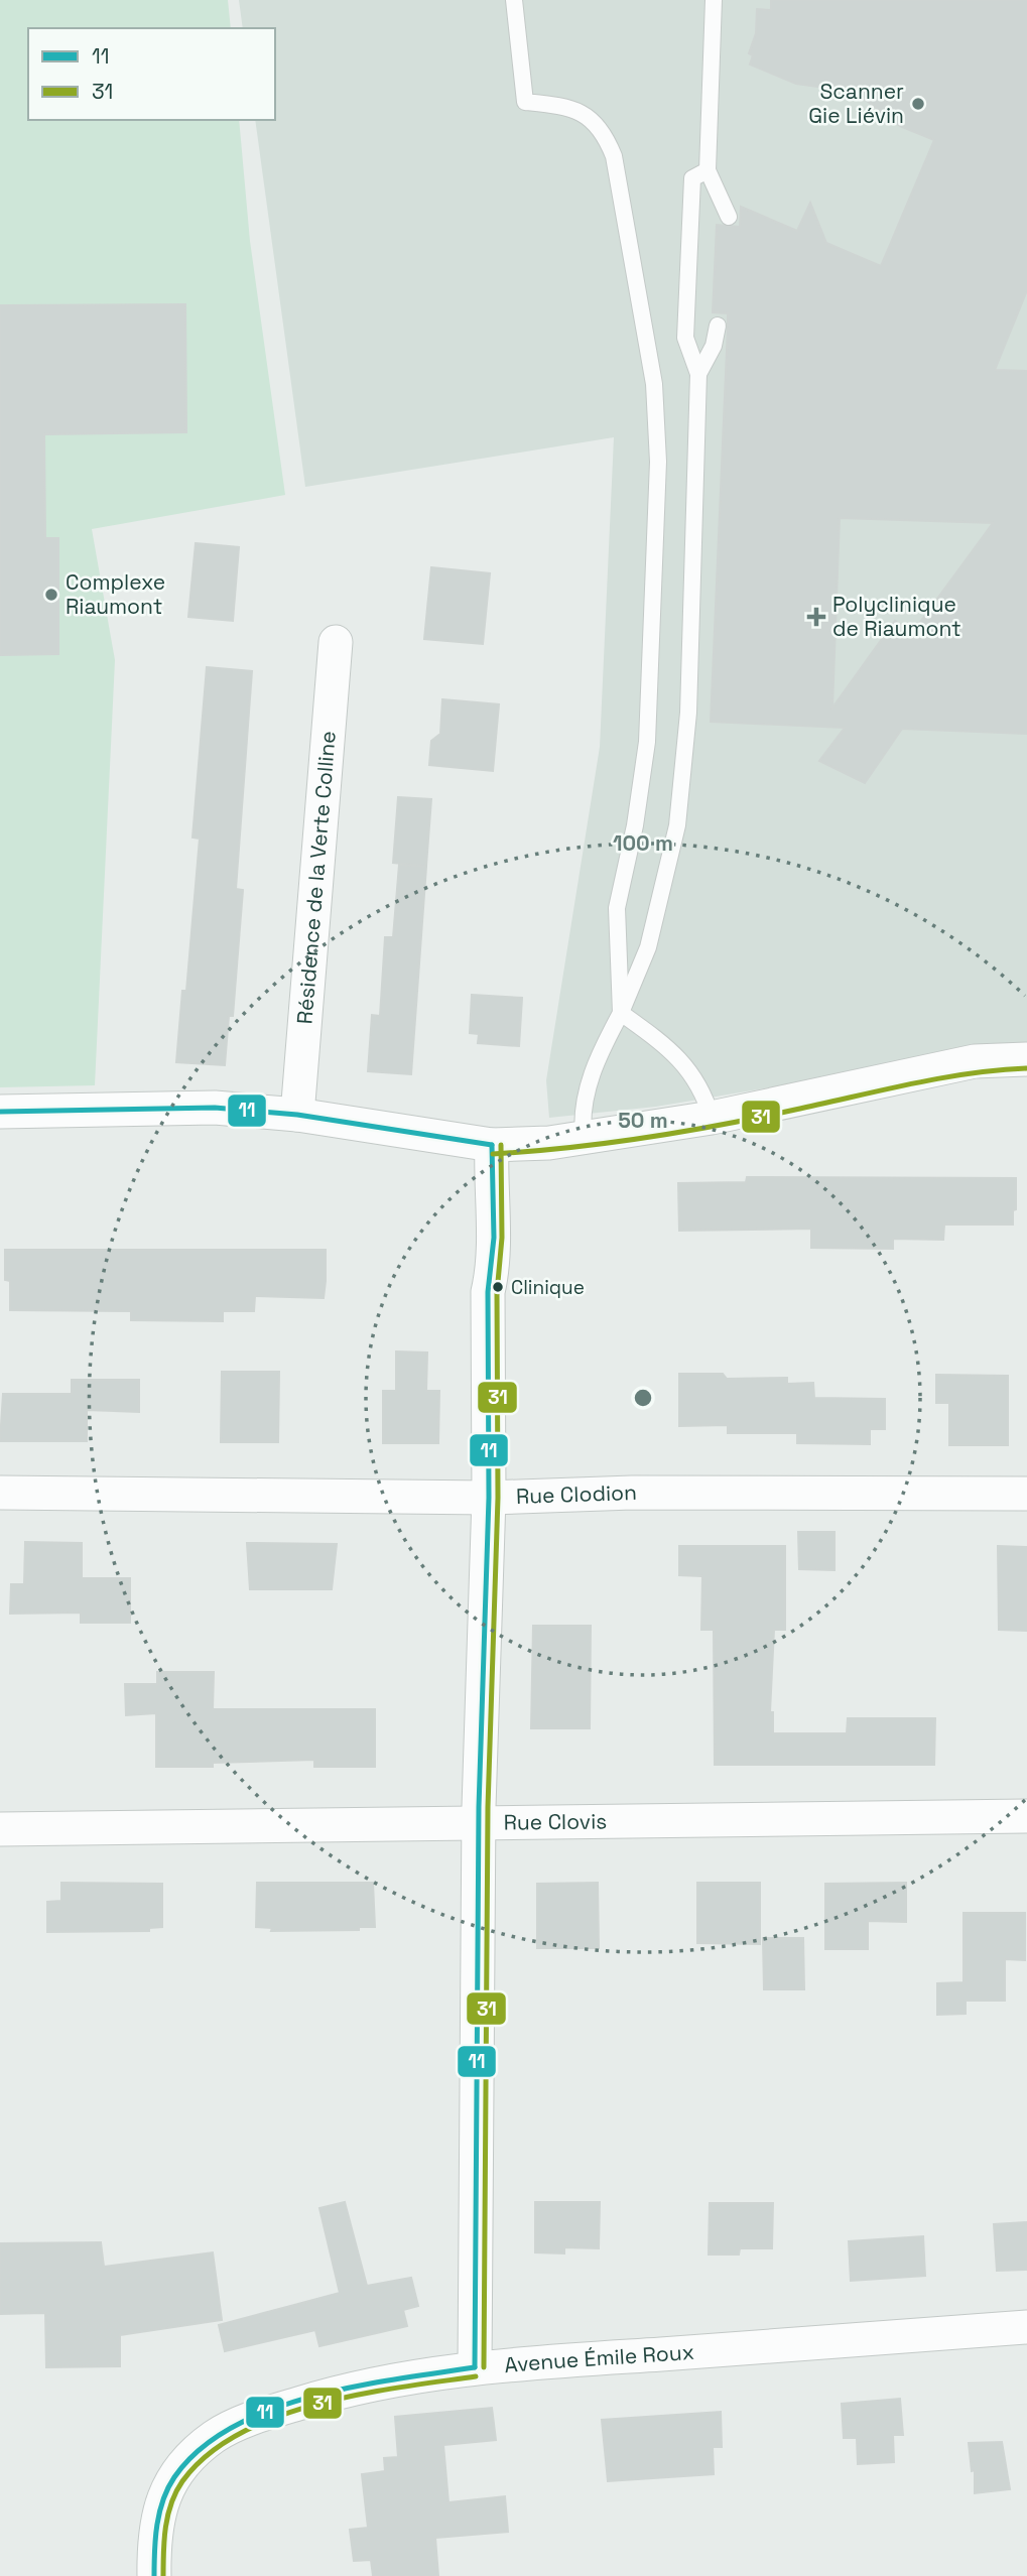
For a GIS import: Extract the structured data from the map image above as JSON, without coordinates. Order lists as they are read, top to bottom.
{
  "streets": {
    "street": [
      "Résidence de la Verte Colline",
      "Rue Clodion",
      "Rue Clovis",
      "Avenue Émile Roux"
    ]
  },
  "places": {
    "other": ["Scanner Gie Liévin", "Complexe Riaumont", "Clinique"],
    "health": ["Polyclinique de Riaumont"]
  },
  "lines": ["transit line 31", "transit line 11"],
  "legend": ["11", "31"],
  "rings": ["100 m", "50 m"]
}
